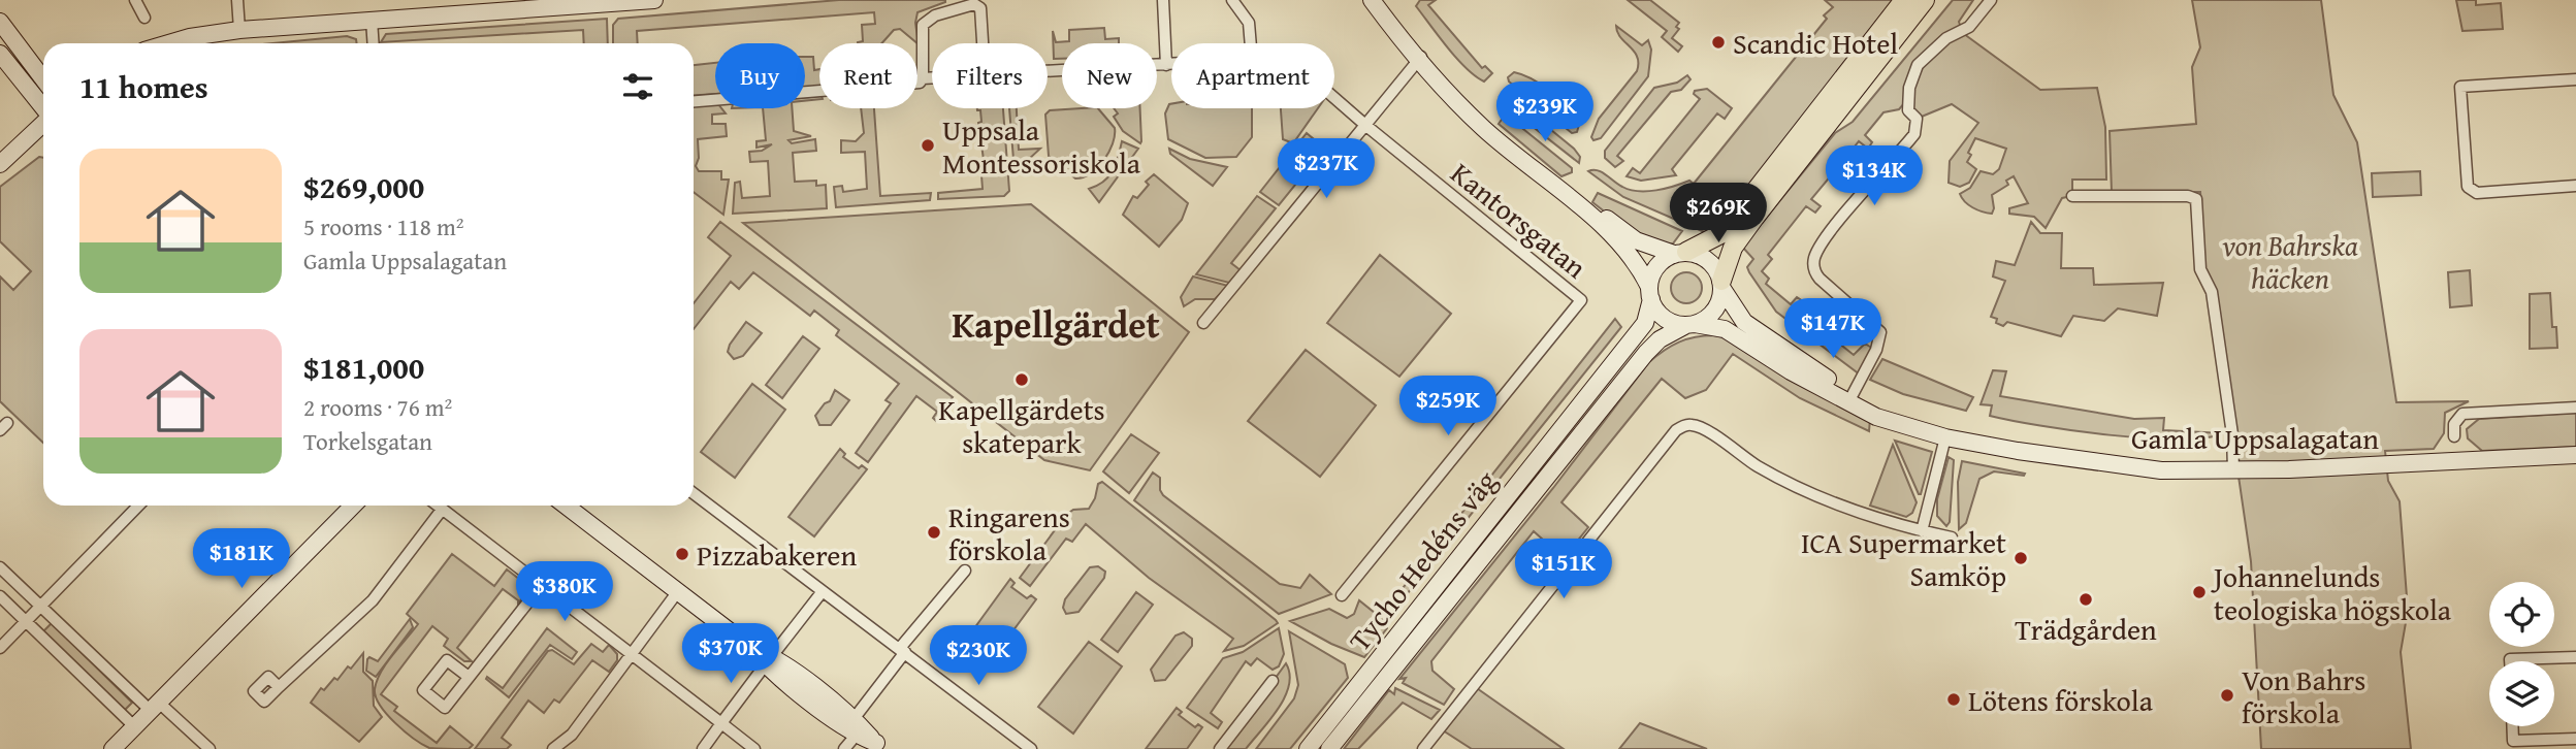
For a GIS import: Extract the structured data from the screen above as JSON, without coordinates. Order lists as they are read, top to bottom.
{
  "streets": {
    "main road": ["Gamla Uppsalagatan", "Tycho Hedéns väg"],
    "street": ["Kantorsgatan"]
  },
  "crossings": [
    ["Gamla Uppsalagatan", "Tycho Hedéns väg"]
  ],
  "districts": ["Kapellgärdet"],
  "parks": ["von Bahrska häcken"],
  "places": [
    "Scandic Hotel",
    "Uppsala Montessoriskola",
    "Kapellgärdets skatepark",
    "Ringarens förskola",
    "Pizzabakeren",
    "ICA Supermarket Samköp",
    "Johannelunds teologiska högskola",
    "Trädgården",
    "Von Bahrs förskola",
    "Lötens förskola"
  ],
  "page": {
    "chip": [
      "Buy",
      "Rent",
      "Filters",
      "New",
      "Apartment"
    ],
    "heading": "11 homes",
    "price": [
      "$239K",
      "$237K",
      "$134K",
      "$269K",
      "$147K",
      "$259K",
      "$181K",
      "$151K",
      "$380K",
      "$370K",
      "$230K"
    ],
    "list": [
      {
        "name": "$269,000",
        "note": "5 rooms · 118 m² · Gamla Uppsalagatan"
      },
      {
        "name": "$181,000",
        "note": "2 rooms · 76 m² · Torkelsgatan"
      }
    ]
  }
}
